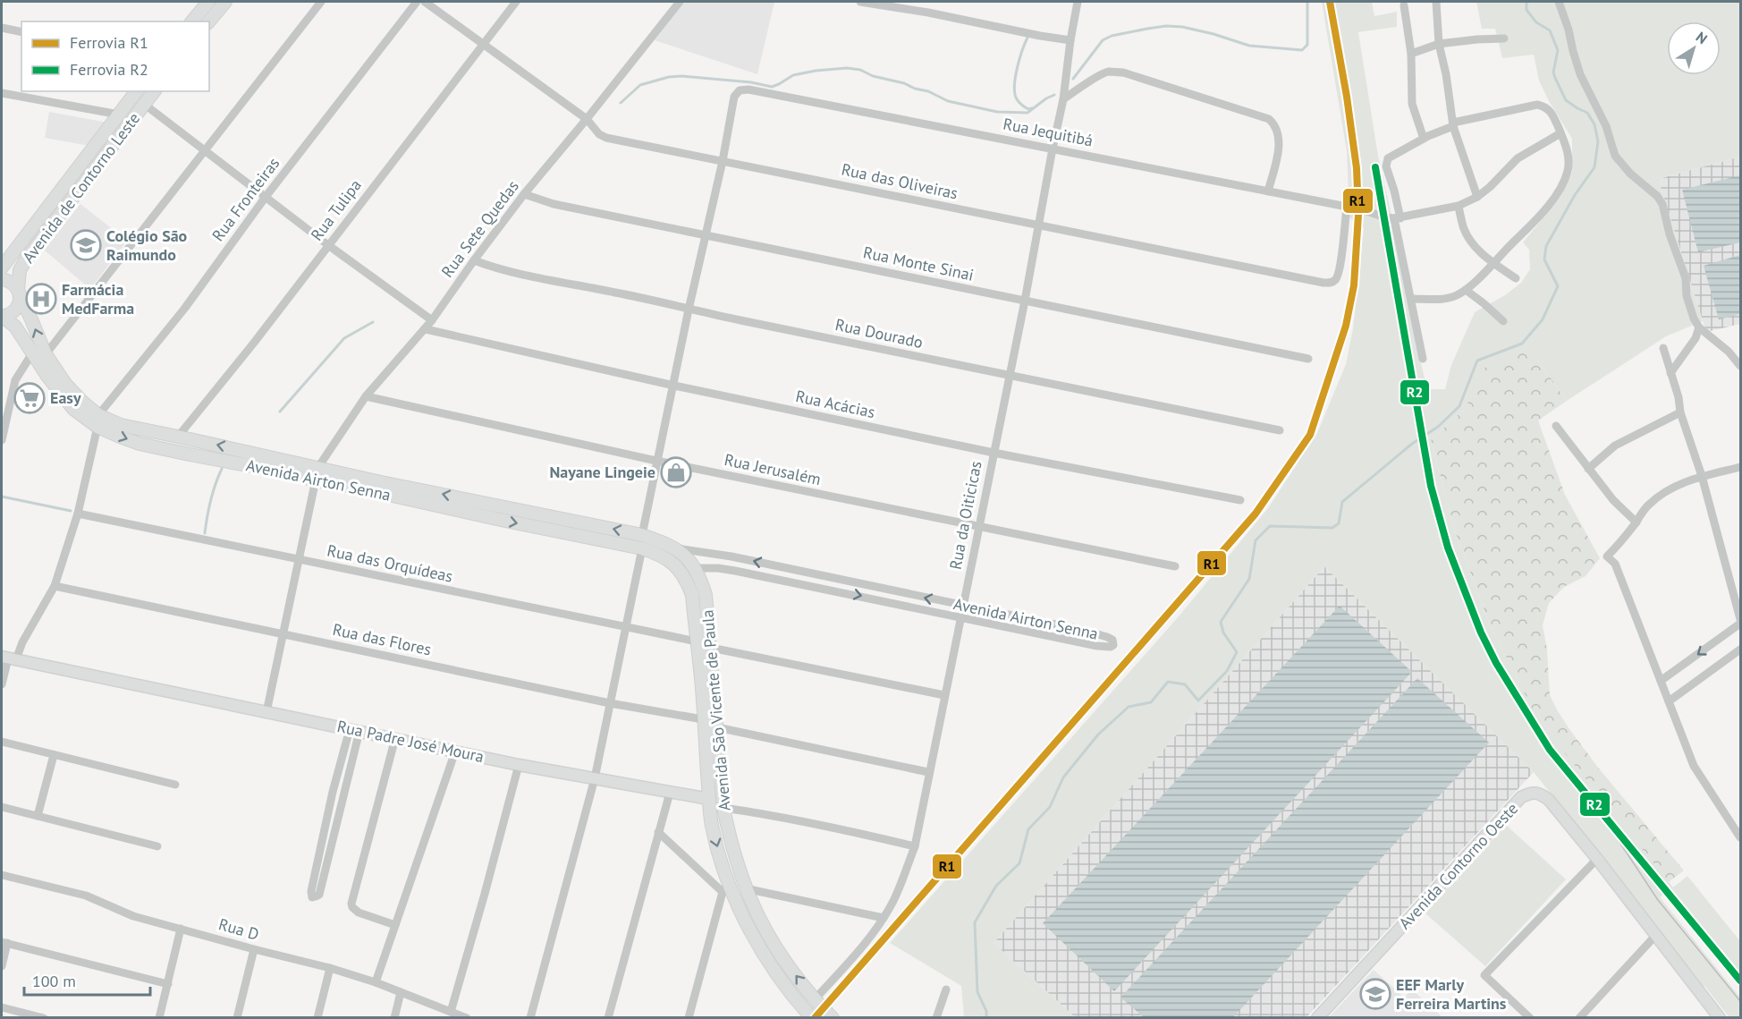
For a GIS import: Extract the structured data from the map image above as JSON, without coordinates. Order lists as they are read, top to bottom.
{
  "streets": {
    "main road": ["Avenida de Contorno Leste", "Avenida Airton Senna", "Avenida São Vicente de Paula"],
    "street": [
      "Rua Jequitibá",
      "Rua das Oliveiras",
      "Rua Fronteiras",
      "Rua Tulipa",
      "Rua Sete Quedas",
      "Rua Monte Sinai",
      "Rua Dourado",
      "Rua Acácias",
      "Rua Jerusalém",
      "Rua da Oiticicas",
      "Rua das Orquídeas",
      "Rua das Flores",
      "Rua Padre José Moura",
      "Avenida Contorno Oeste",
      "Rua D"
    ]
  },
  "crossings": [
    ["Rua Jequitibá", "Rua das Oliveiras"],
    ["Rua Jequitibá", "Rua da Oiticicas"],
    ["Rua das Oliveiras", "Rua Tulipa"],
    ["Rua das Oliveiras", "Rua Sete Quedas"],
    ["Rua das Oliveiras", "Rua da Oiticicas"],
    ["Avenida de Contorno Leste", "Avenida Airton Senna"],
    ["Rua Fronteiras", "Avenida Airton Senna"],
    ["Rua Tulipa", "Avenida Airton Senna"],
    ["Rua Sete Quedas", "Rua Monte Sinai"],
    ["Rua Sete Quedas", "Rua Dourado"],
    ["Rua Sete Quedas", "Rua Acácias"],
    ["Rua Sete Quedas", "Rua Jerusalém"],
    ["Rua Sete Quedas", "Avenida Airton Senna"],
    ["Rua Sete Quedas", "Rua das Orquídeas"],
    ["Rua Sete Quedas", "Rua das Flores"],
    ["Rua Sete Quedas", "Rua Padre José Moura"],
    ["Rua Monte Sinai", "Rua da Oiticicas"],
    ["Rua Dourado", "Rua da Oiticicas"],
    ["Rua Acácias", "Rua da Oiticicas"],
    ["Rua Jerusalém", "Rua da Oiticicas"],
    ["Avenida Airton Senna", "Rua da Oiticicas"],
    ["Avenida Airton Senna", "Avenida São Vicente de Paula"],
    ["Rua da Oiticicas", "Avenida São Vicente de Paula"],
    ["Rua das Orquídeas", "Avenida São Vicente de Paula"],
    ["Rua das Flores", "Avenida São Vicente de Paula"],
    ["Avenida São Vicente de Paula", "Rua Padre José Moura"]
  ],
  "places": {
    "school or university": ["Colégio São Raimundo", "EEF Marly Ferreira Martins"],
    "hospital": ["Farmácia MedFarma"],
    "supermarket": ["Easy"],
    "shop": ["Nayane Lingeie"]
  },
  "lines": ["rail line R1", "rail line R2"],
  "legend": ["Ferrovia R1", "Ferrovia R2"],
  "scale_bar": "100 m",
  "north": "top right"
}
